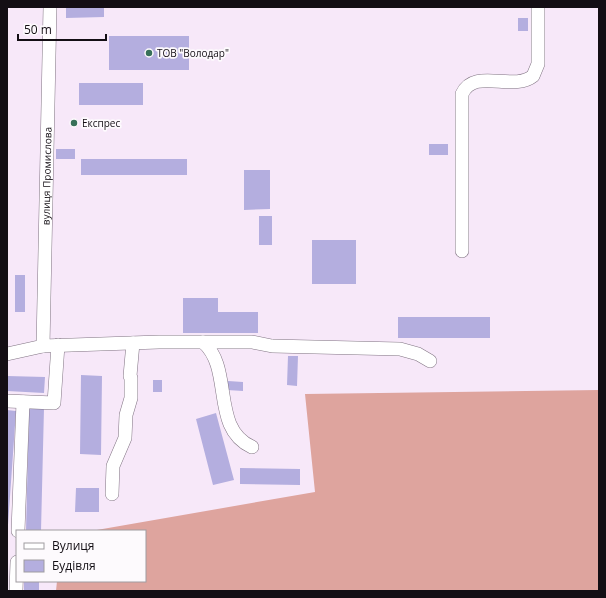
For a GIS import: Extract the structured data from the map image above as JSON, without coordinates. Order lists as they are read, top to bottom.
{
  "streets": {
    "street": ["вулиця Промислова"]
  },
  "places": ["ТОВ \"Володар\"", "Експрес"],
  "legend": ["Вулиця", "Будівля"],
  "scale_bar": "50 m"
}
